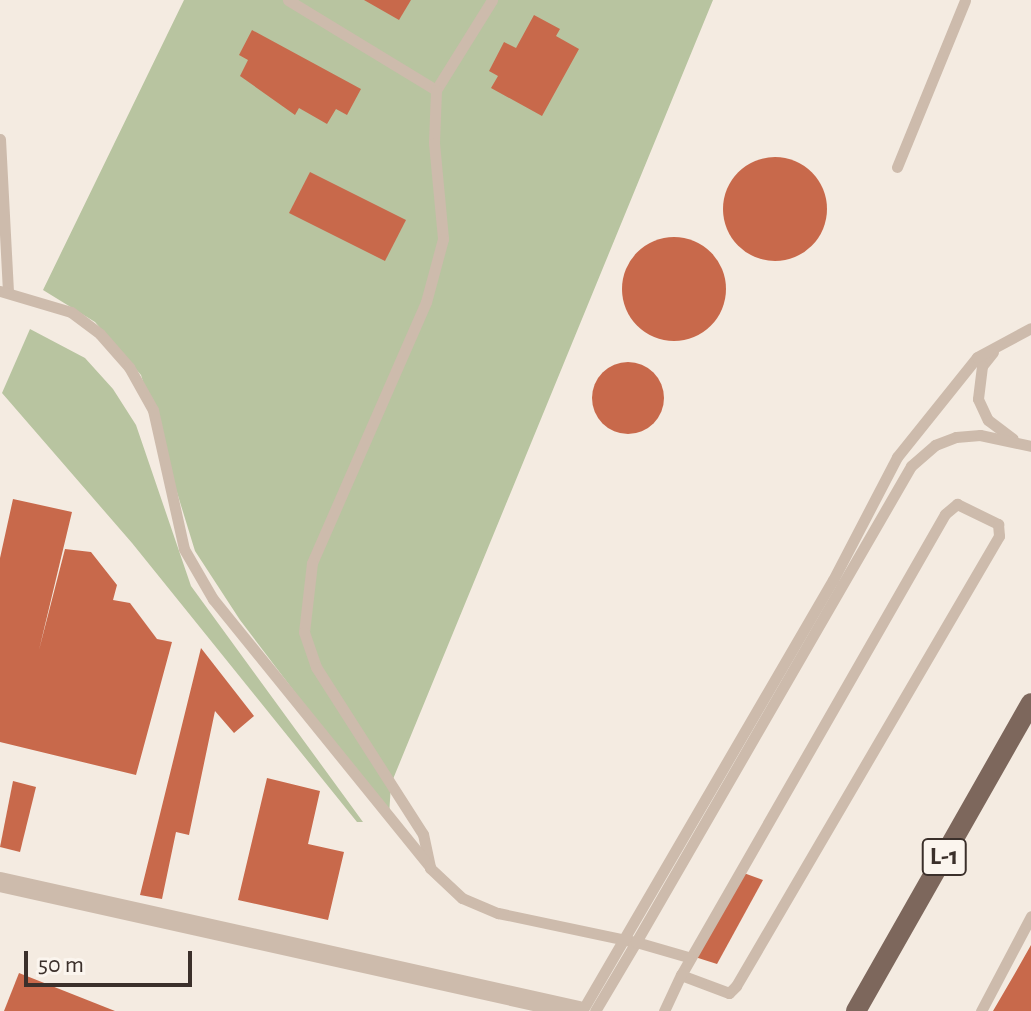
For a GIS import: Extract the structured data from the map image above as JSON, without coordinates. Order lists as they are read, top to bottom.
{
  "streets": {
    "main road": ["L-1"]
  },
  "scale_bar": "50 m"
}
